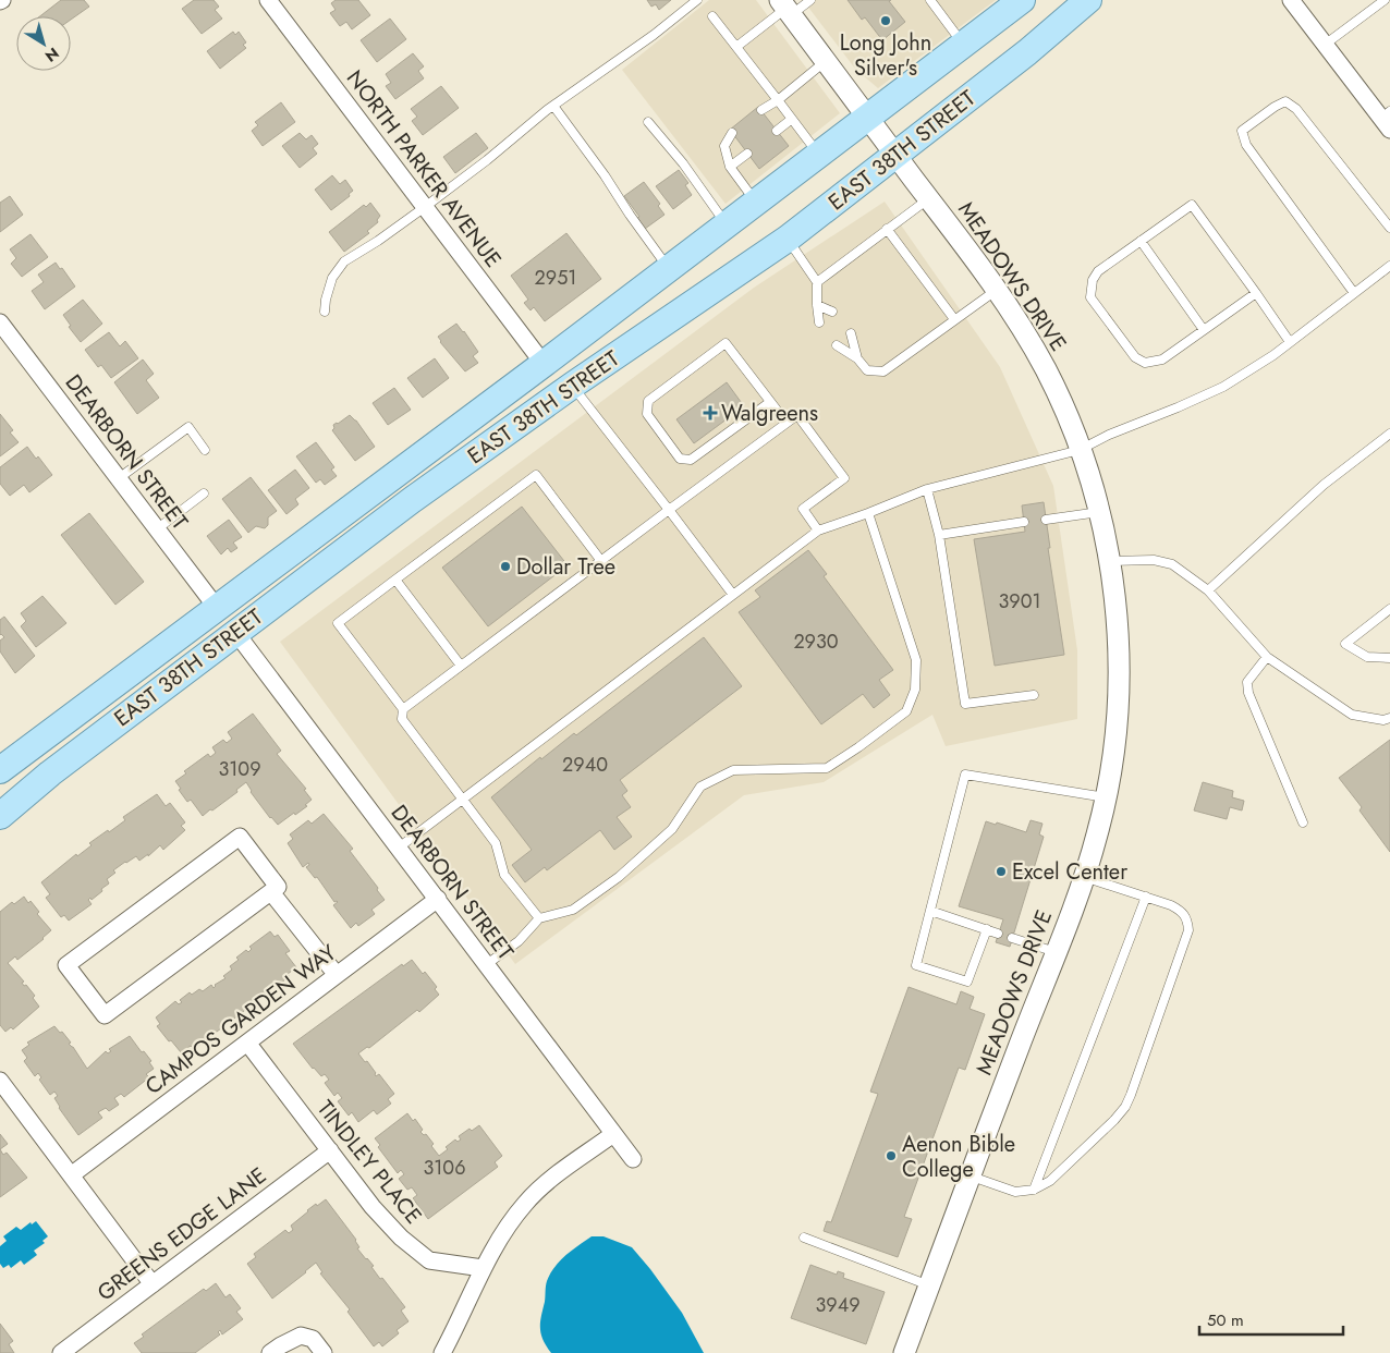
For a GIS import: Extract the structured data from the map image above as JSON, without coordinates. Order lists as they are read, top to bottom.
{
  "streets": {
    "main road": ["EAST 38TH STREET"],
    "street": [
      "NORTH PARKER AVENUE",
      "MEADOWS DRIVE",
      "DEARBORN STREET",
      "CAMPOS GARDEN WAY",
      "TINDLEY PLACE",
      "GREENS EDGE LANE"
    ]
  },
  "crossings": [
    ["EAST 38TH STREET", "NORTH PARKER AVENUE"],
    ["EAST 38TH STREET", "MEADOWS DRIVE"],
    ["EAST 38TH STREET", "DEARBORN STREET"],
    ["DEARBORN STREET", "CAMPOS GARDEN WAY"],
    ["CAMPOS GARDEN WAY", "TINDLEY PLACE"],
    ["TINDLEY PLACE", "GREENS EDGE LANE"]
  ],
  "places": {
    "other": [
      "Long John Silver's",
      "Dollar Tree",
      "Excel Center",
      "Aenon Bible College"
    ],
    "health": ["Walgreens"]
  },
  "house_numbers": [
    "2951",
    "3901",
    "2930",
    "2940",
    "3109",
    "3106",
    "3949"
  ],
  "scale_bar": "50 m",
  "north": "bottom right"
}
